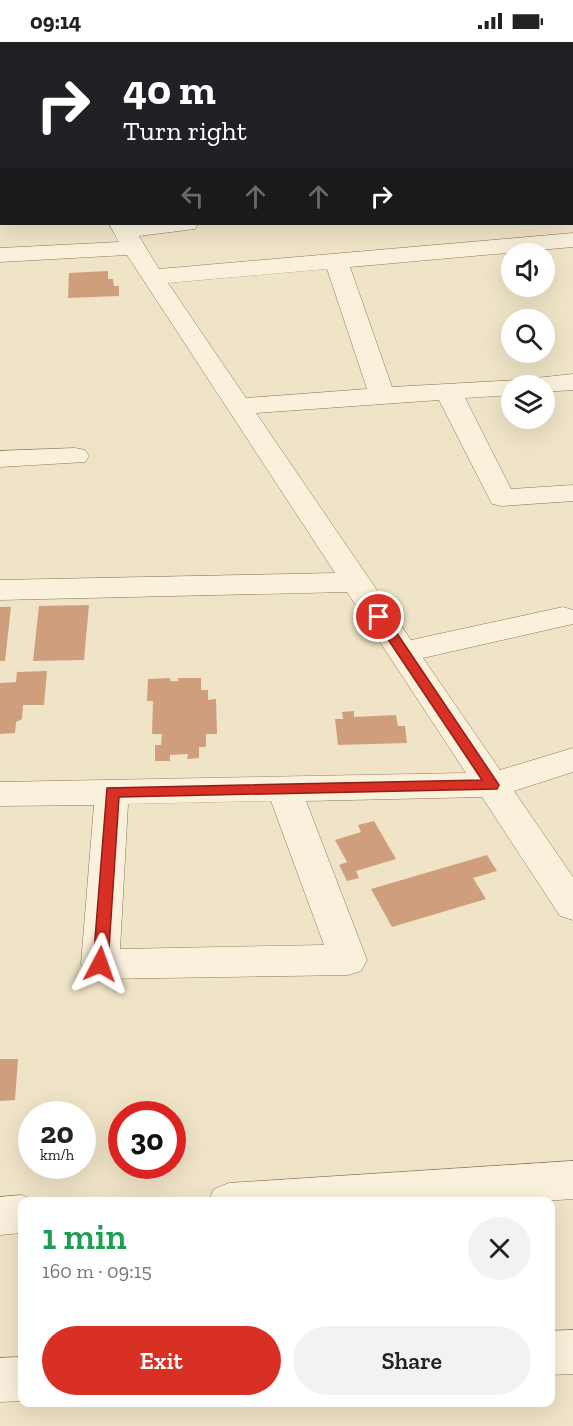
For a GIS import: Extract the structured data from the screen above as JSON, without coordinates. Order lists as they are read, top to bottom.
{
  "page": {
    "status": "09:14",
    "turn": ["40 m", "Turn right"],
    "speed": "20 km/h",
    "limit": "30",
    "heading": ["1 min", "160 m · 09:15"],
    "buttons": ["Exit", "Share"]
  }
}
